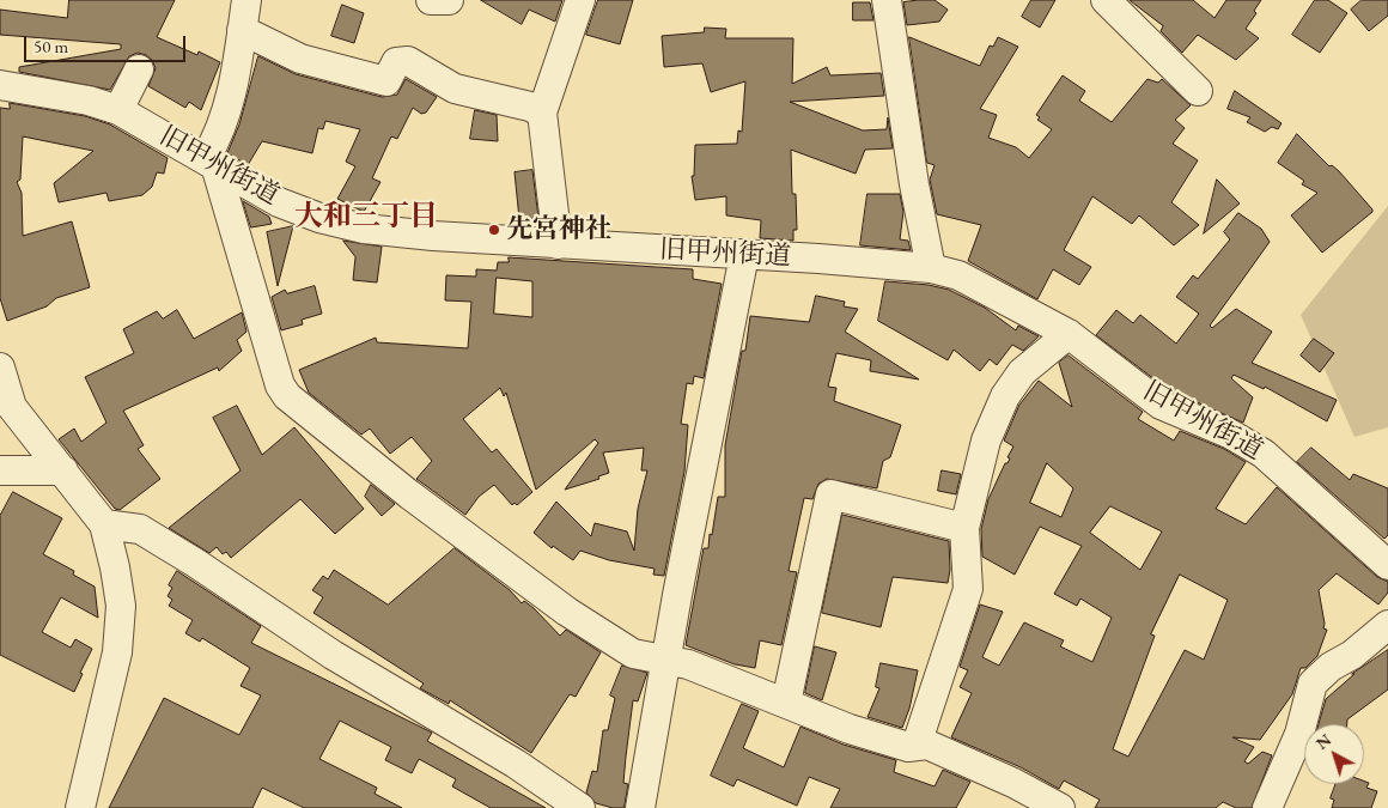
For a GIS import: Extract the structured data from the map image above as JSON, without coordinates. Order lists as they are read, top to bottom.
{
  "streets": {
    "street": ["旧甲州街道"]
  },
  "districts": ["大和三丁目"],
  "places": ["先宮神社"],
  "scale_bar": "50 m",
  "north": "top left"
}
